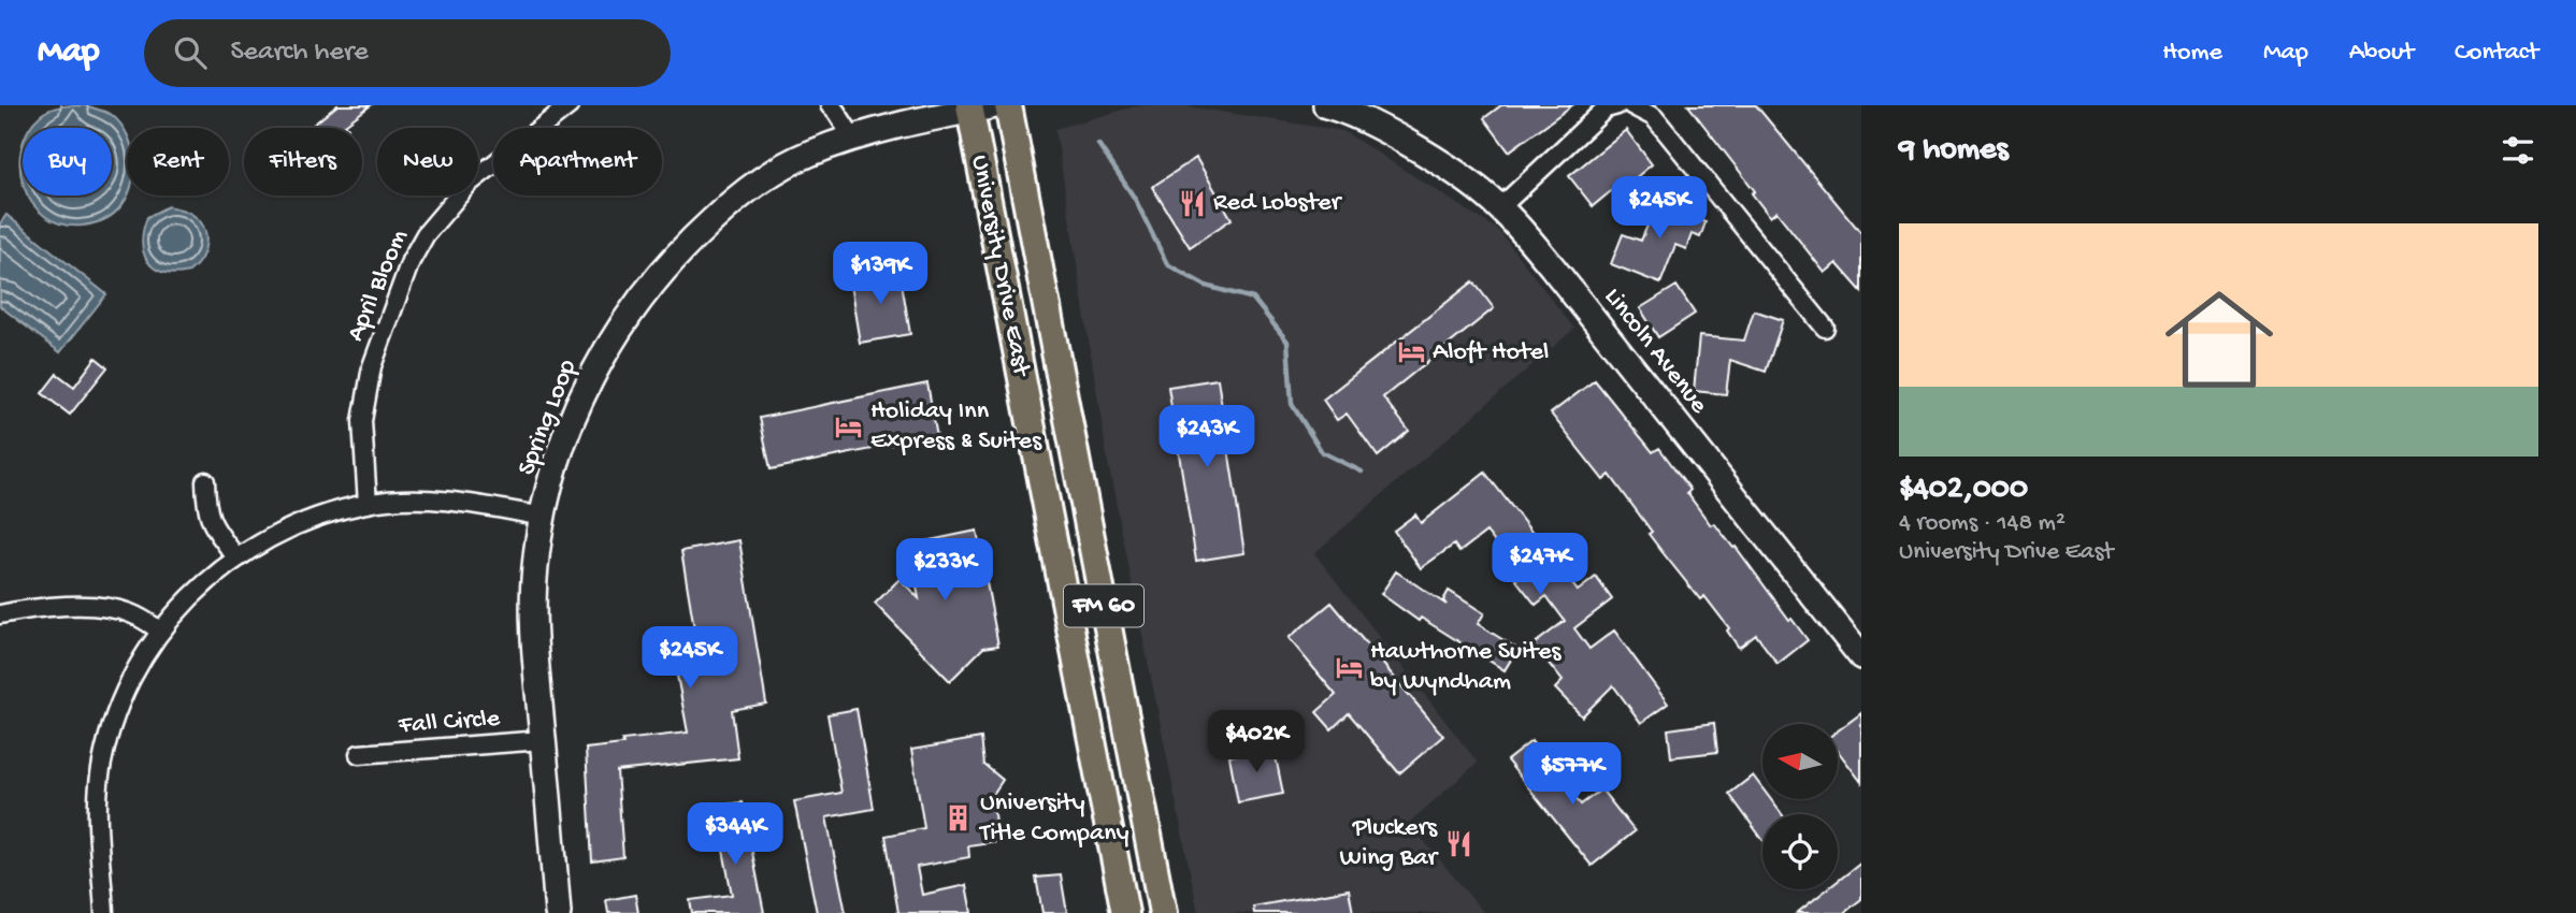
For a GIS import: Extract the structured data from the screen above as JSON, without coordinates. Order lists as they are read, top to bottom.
{
  "streets": {
    "main road": ["University Drive East", "FM 60"],
    "street": [
      "April Bloom",
      "Lincoln Avenue",
      "Spring Loop",
      "Fall Circle"
    ]
  },
  "crossings": [
    ["University Drive East", "Spring Loop"],
    ["Spring Loop", "Fall Circle"]
  ],
  "places": {
    "restaurant": ["Red Lobster", "Pluckers Wing Bar"],
    "hotel": ["Aloft Hotel", "Holiday Inn Express & Suites", "Hawthorne Suites by Wyndham"],
    "building": ["University Title Company"]
  },
  "north": "left",
  "page": {
    "header": "Map",
    "search": "Search here",
    "nav": [
      "Home",
      "Map",
      "About",
      "Contact"
    ],
    "heading": "9 homes",
    "chip": [
      "Buy",
      "Rent",
      "Filters",
      "New",
      "Apartment"
    ],
    "price": [
      "$245K",
      "$139K",
      "$243K",
      "$247K",
      "$233K",
      "$245K",
      "$402K",
      "$577K",
      "$344K"
    ],
    "list": [
      {
        "name": "$402,000",
        "note": "4 rooms · 148 m² · University Drive East"
      }
    ]
  }
}
